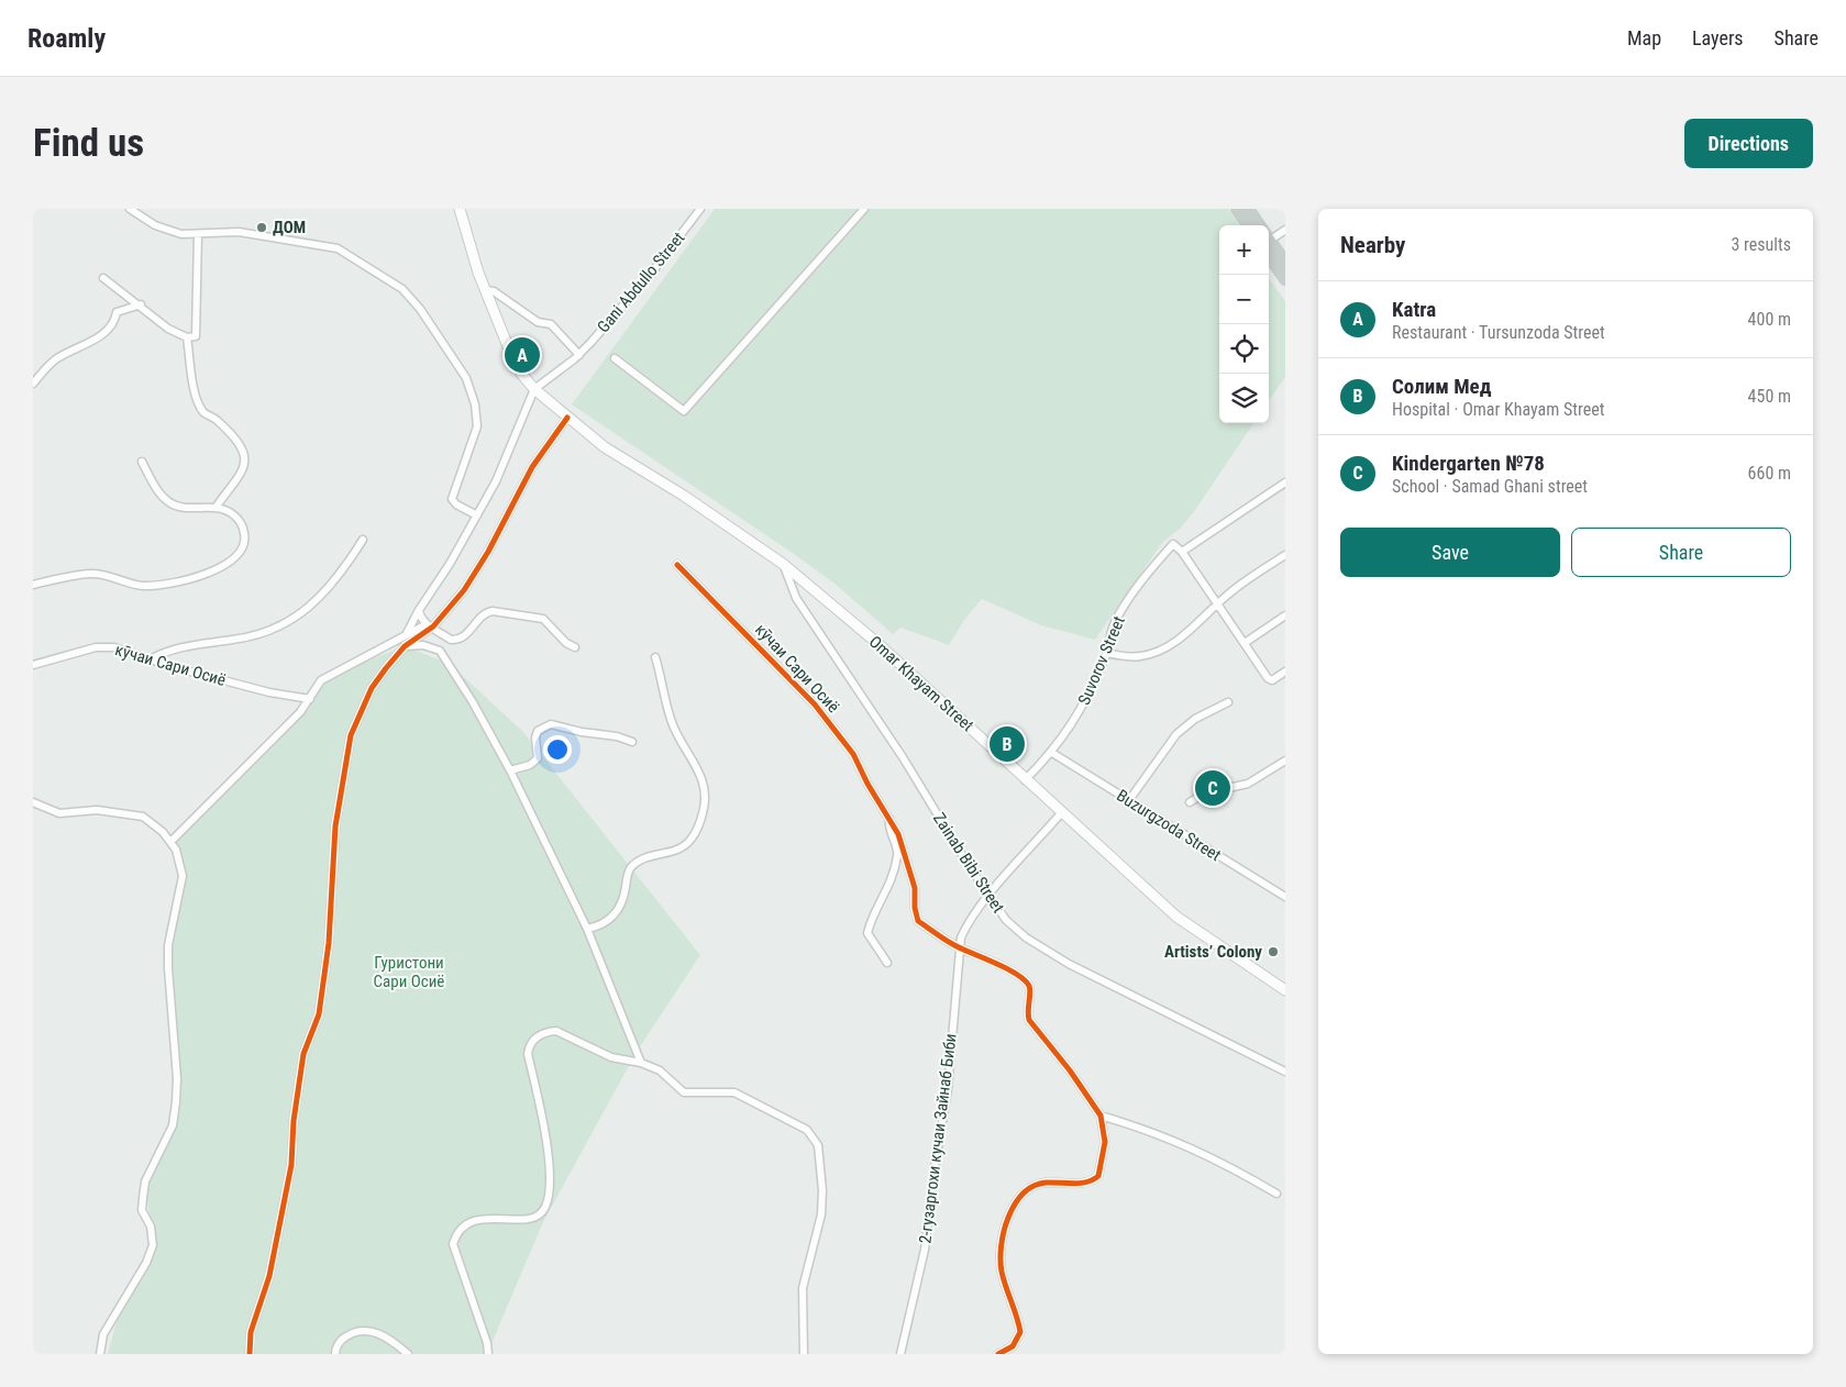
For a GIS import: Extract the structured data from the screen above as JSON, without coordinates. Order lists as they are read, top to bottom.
{
  "streets": {
    "main road": ["Omar Khayam Street"],
    "street": [
      "Gani Abdullo Street",
      "Suvorov Street",
      "кӯчаи Сари Осиё",
      "Buzurgzoda Street",
      "Zainab Bibi Street",
      "2-гузаргохи кучаи Зайнаб Биби"
    ]
  },
  "crossings": [
    ["Gani Abdullo Street", "Omar Khayam Street"],
    ["Suvorov Street", "Omar Khayam Street"],
    ["Suvorov Street", "Buzurgzoda Street"],
    ["кӯчаи Сари Осиё", "2-гузаргохи кучаи Зайнаб Биби"],
    ["Omar Khayam Street", "Zainab Bibi Street"],
    ["Omar Khayam Street", "2-гузаргохи кучаи Зайнаб Биби"],
    ["Zainab Bibi Street", "2-гузаргохи кучаи Зайнаб Биби"]
  ],
  "parks": ["Гуристони Сари Осиё"],
  "places": ["ДОМ", "Artists’ Colony"],
  "page": {
    "header": "Roamly",
    "nav": ["Map", "Layers", "Share"],
    "buttons": [
      "Directions",
      ["Save", "Share"]
    ],
    "title": "Find us",
    "heading": ["Nearby", "3 results"],
    "map_buttons": ["+", "−"],
    "list": [
      {
        "mark": "A",
        "name": "Katra",
        "note": "Restaurant · Tursunzoda Street",
        "value": "400 m"
      },
      {
        "mark": "B",
        "name": "Солим Мед",
        "note": "Hospital · Omar Khayam Street",
        "value": "450 m"
      },
      {
        "mark": "C",
        "name": "Kindergarten №78",
        "note": "School · Samad Ghani street",
        "value": "660 m"
      }
    ],
    "pins": ["A", "B", "C"]
  }
}
